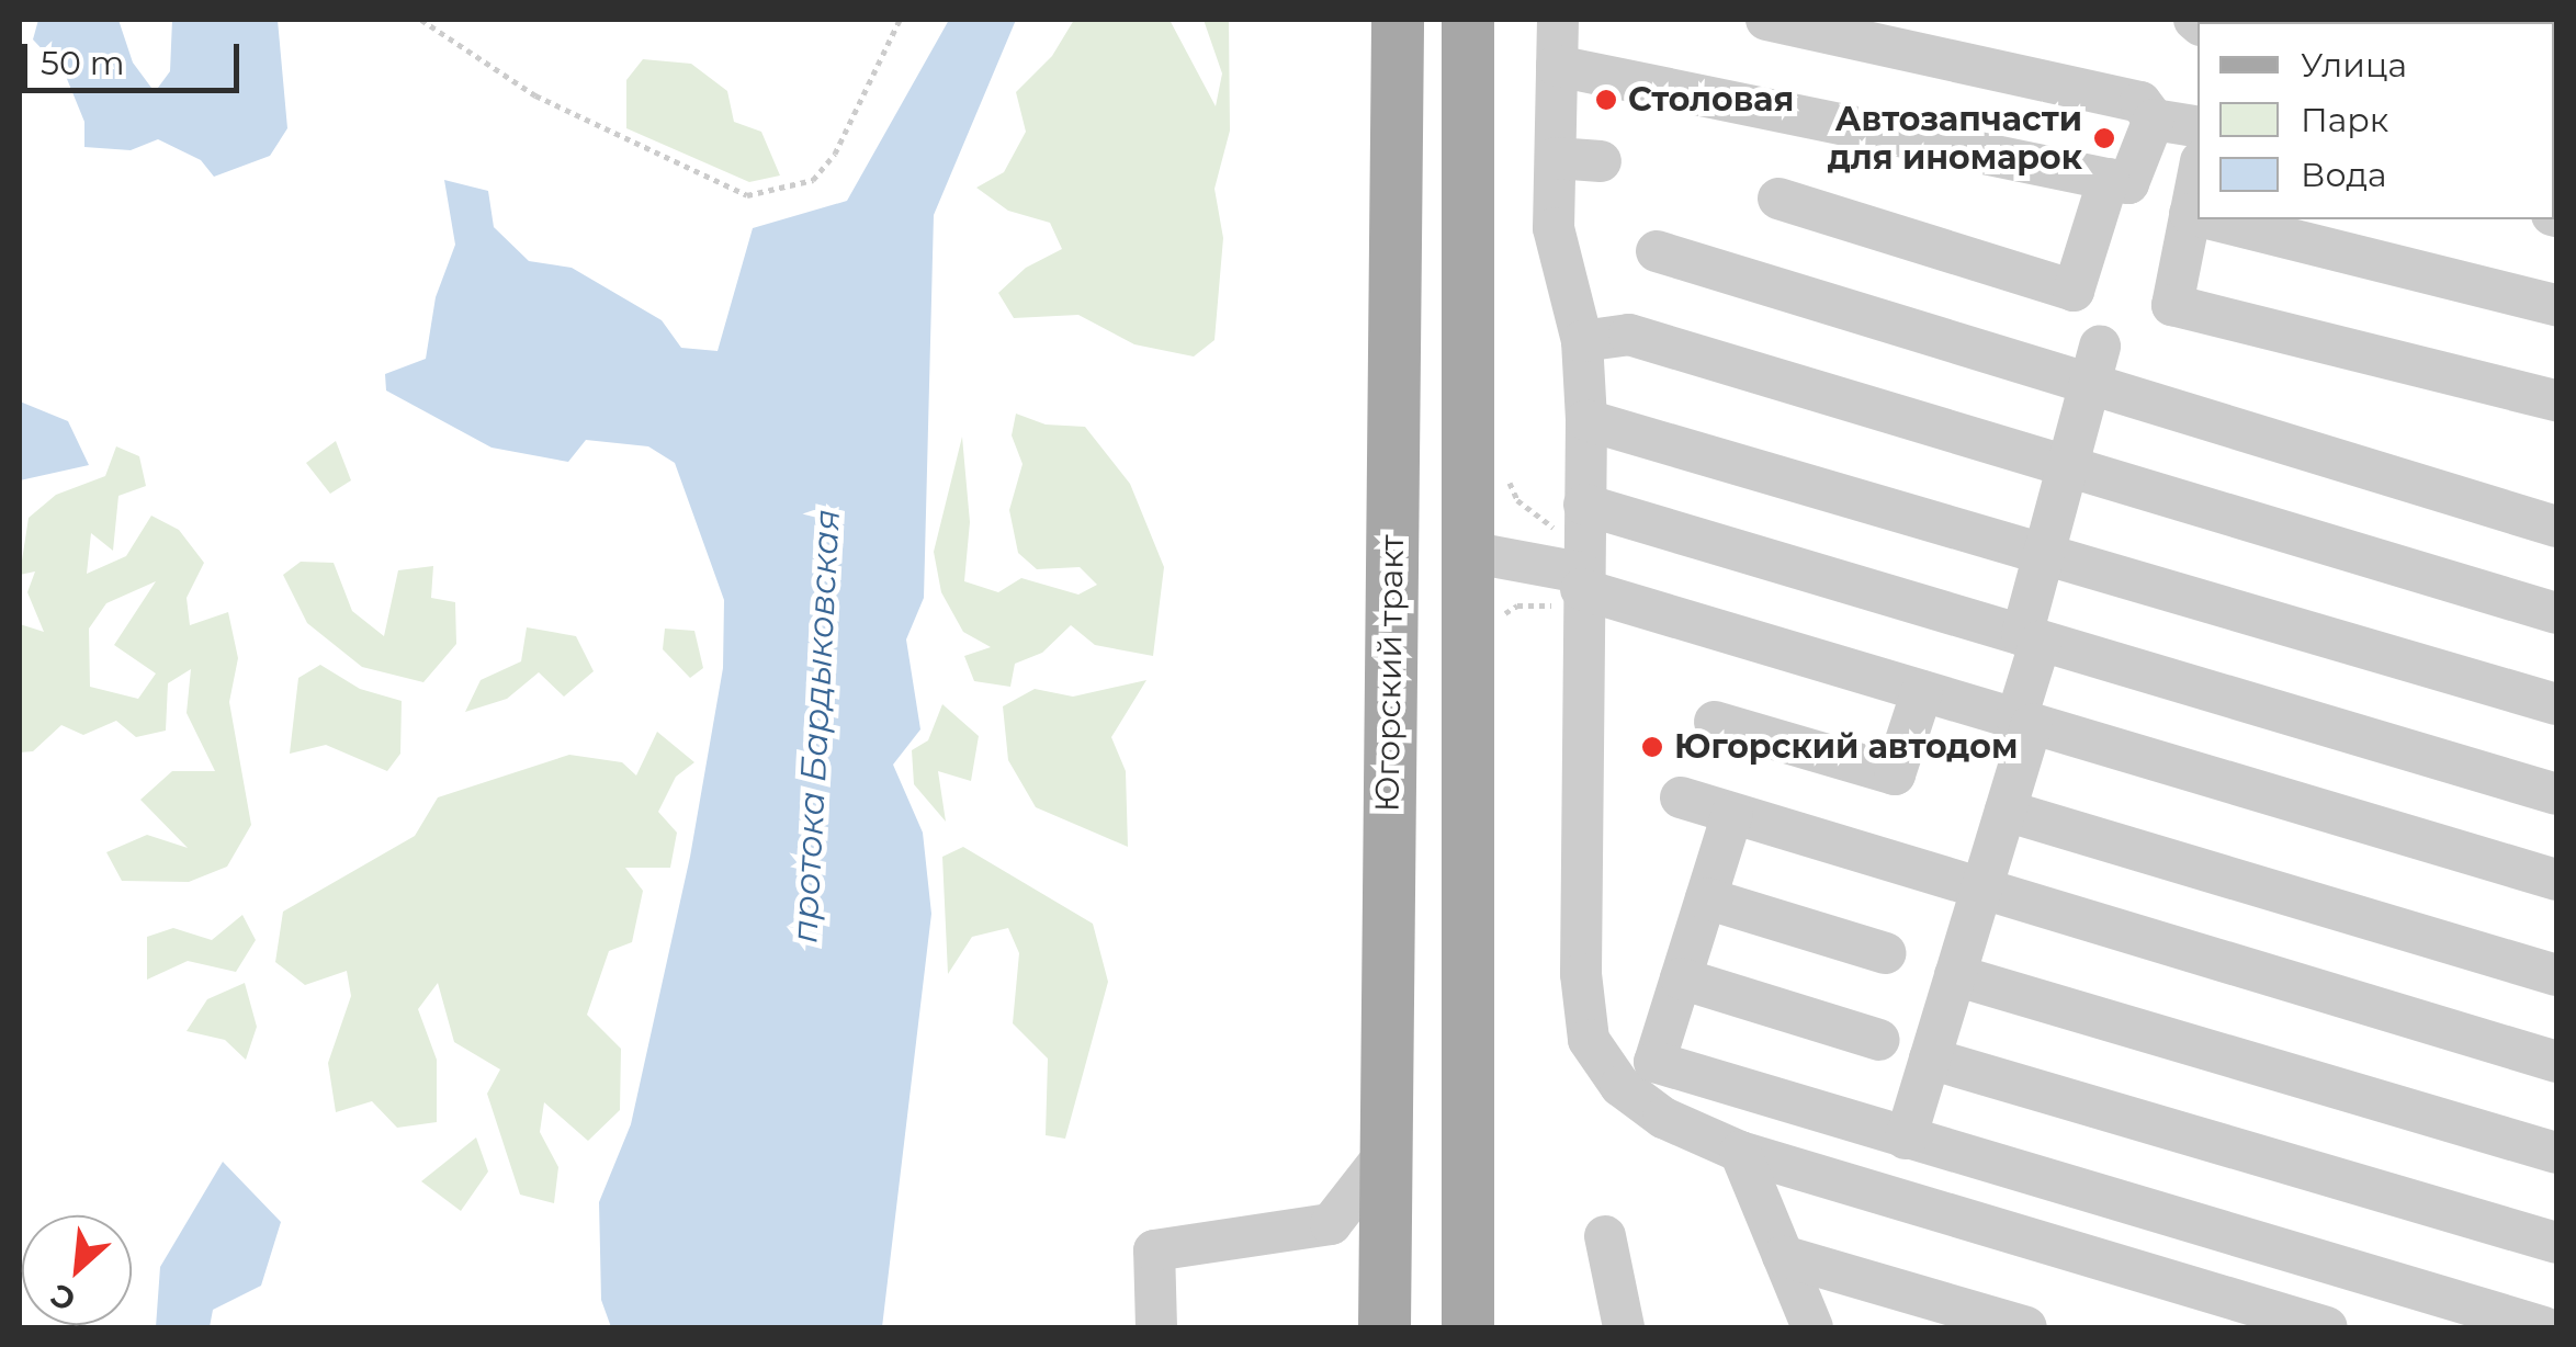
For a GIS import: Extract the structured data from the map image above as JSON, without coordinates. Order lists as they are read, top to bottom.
{
  "streets": {
    "main road": ["Югорский тракт"]
  },
  "water": ["протока Бардыковская"],
  "places": ["Столовая", "Автозапчасти для иномарок", "Югорский автодом"],
  "legend": ["Улица", "Парк", "Вода"],
  "scale_bar": "50 m",
  "north": "bottom left"
}
